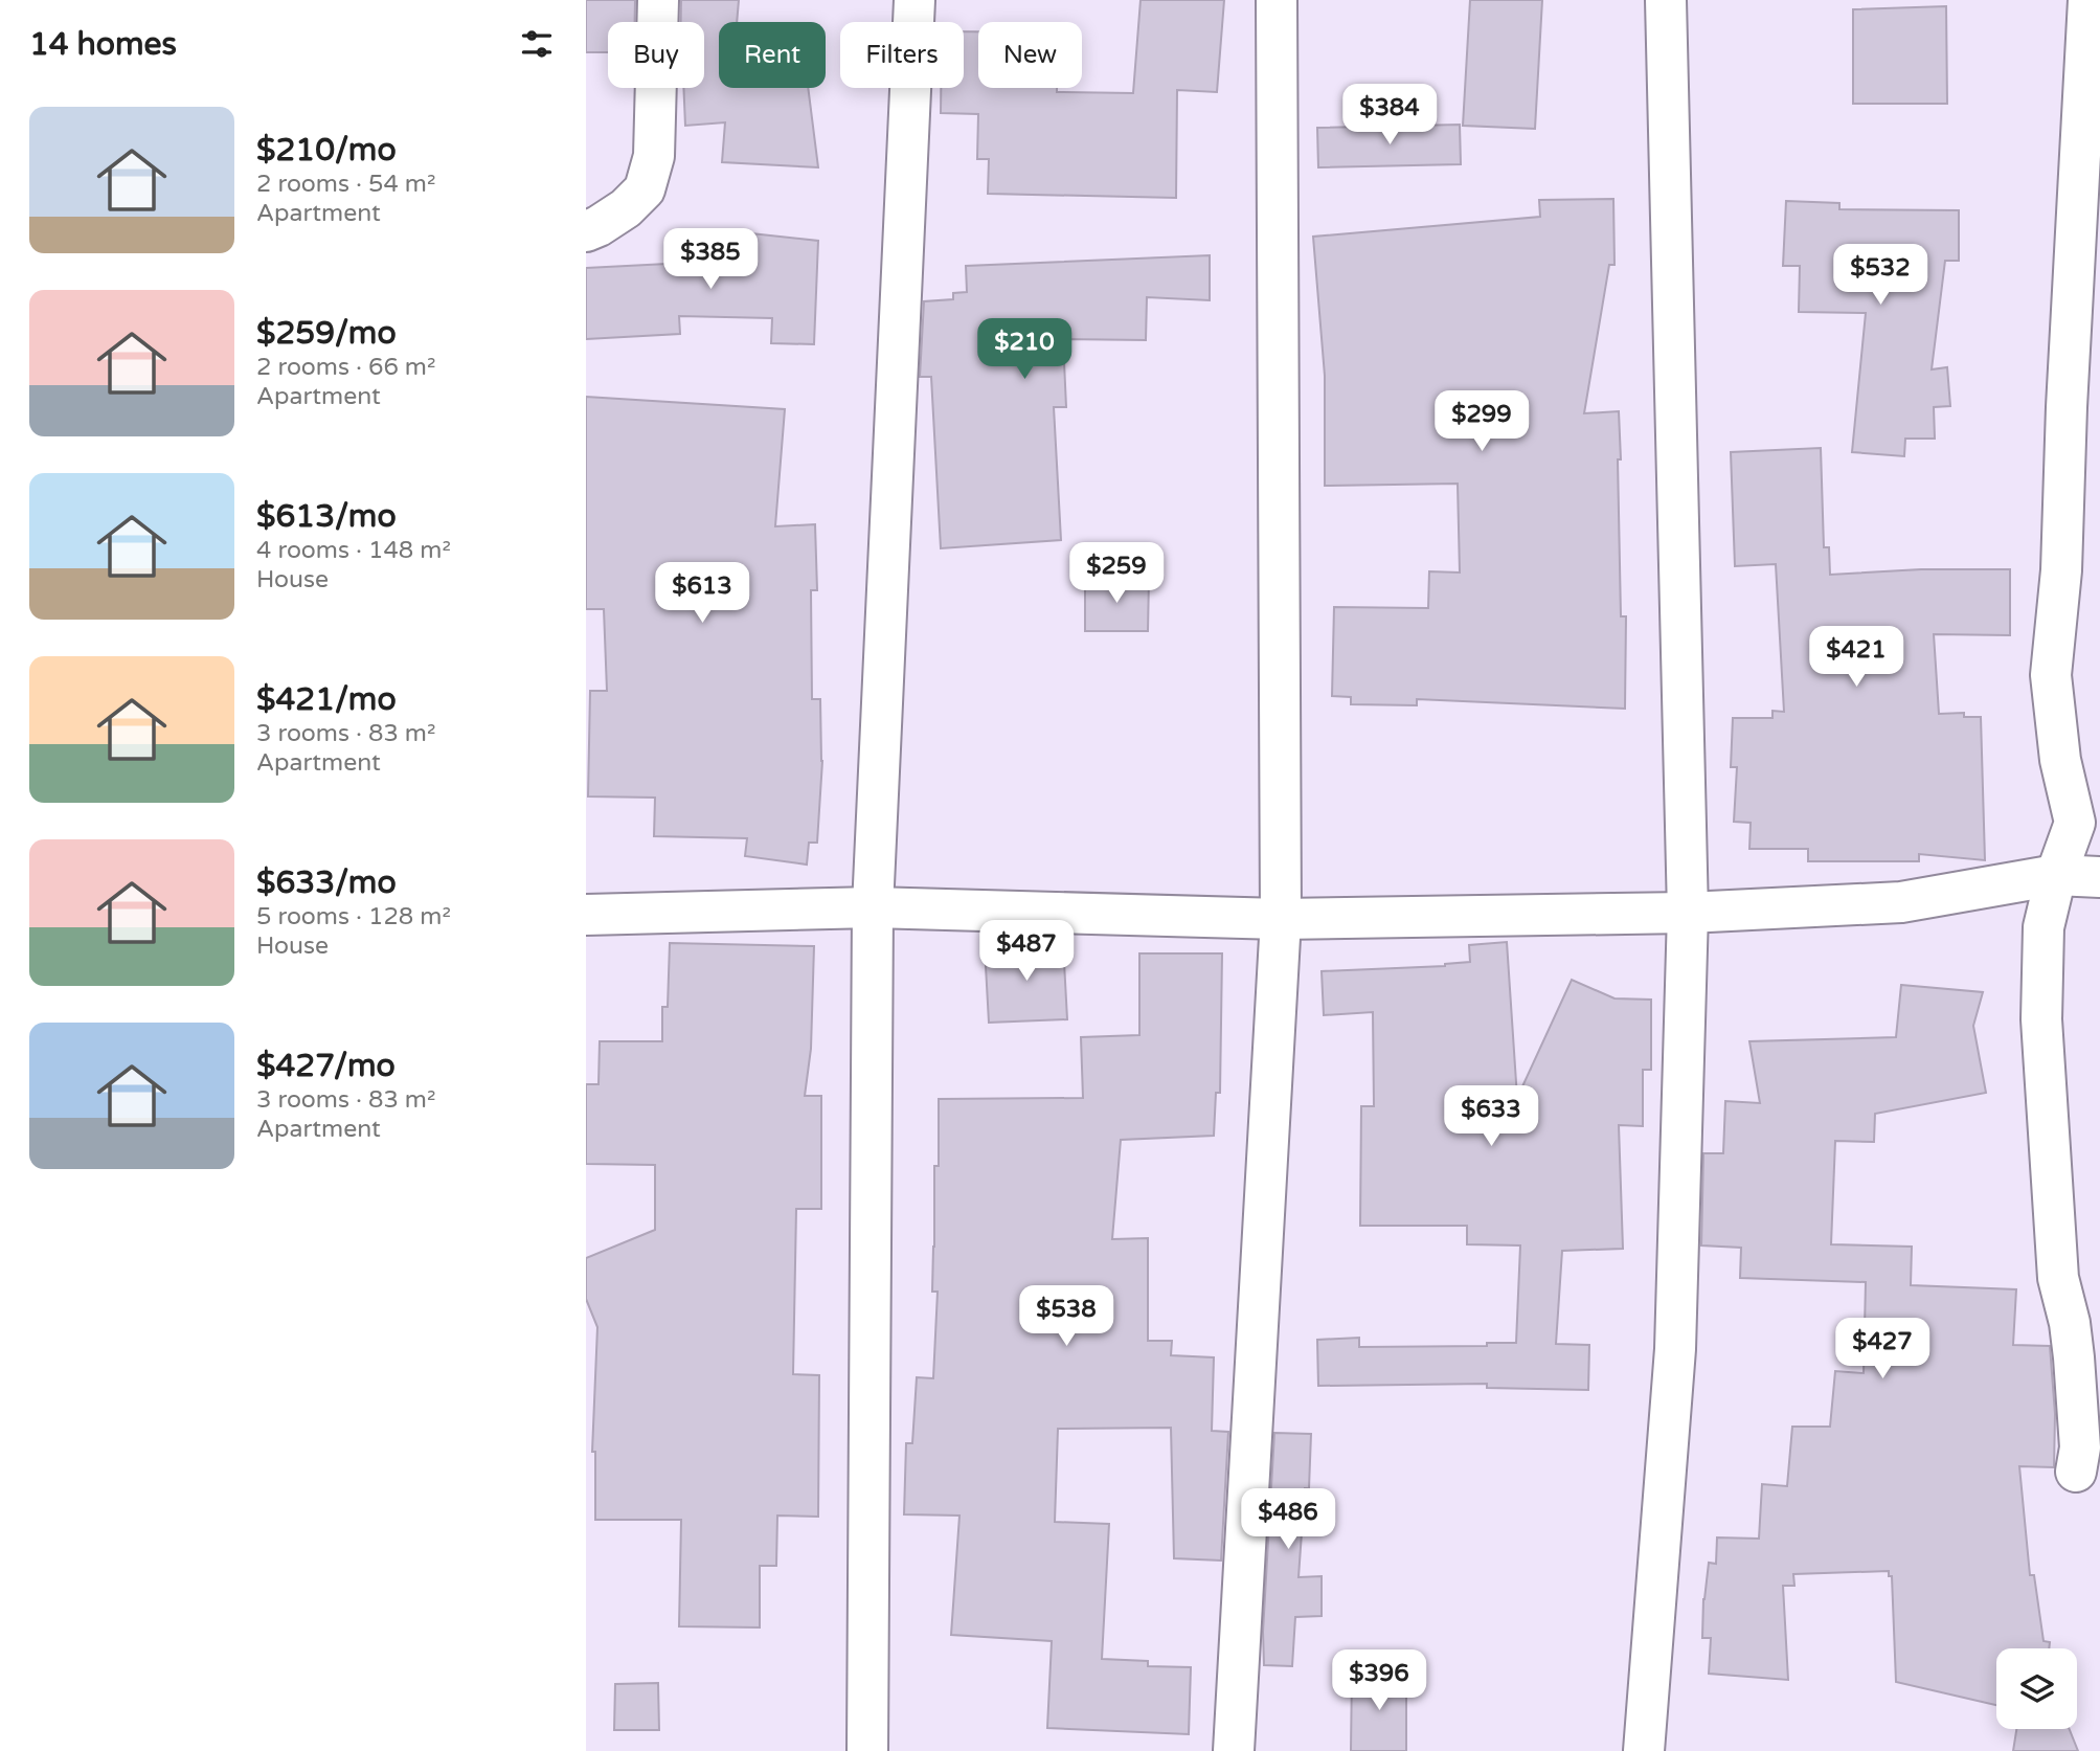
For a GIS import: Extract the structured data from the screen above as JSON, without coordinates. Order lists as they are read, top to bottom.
{
  "page": {
    "heading": "14 homes",
    "chip": [
      "Buy",
      "Rent",
      "Filters",
      "New"
    ],
    "price": [
      "$384",
      "$385",
      "$532",
      "$210",
      "$299",
      "$259",
      "$613",
      "$421",
      "$487",
      "$633",
      "$538",
      "$427",
      "$486",
      "$396"
    ],
    "list": [
      {
        "name": "$210/mo",
        "note": "2 rooms · 54 m² · Apartment"
      },
      {
        "name": "$259/mo",
        "note": "2 rooms · 66 m² · Apartment"
      },
      {
        "name": "$613/mo",
        "note": "4 rooms · 148 m² · House"
      },
      {
        "name": "$421/mo",
        "note": "3 rooms · 83 m² · Apartment"
      },
      {
        "name": "$633/mo",
        "note": "5 rooms · 128 m² · House"
      },
      {
        "name": "$427/mo",
        "note": "3 rooms · 83 m² · Apartment"
      }
    ]
  }
}
